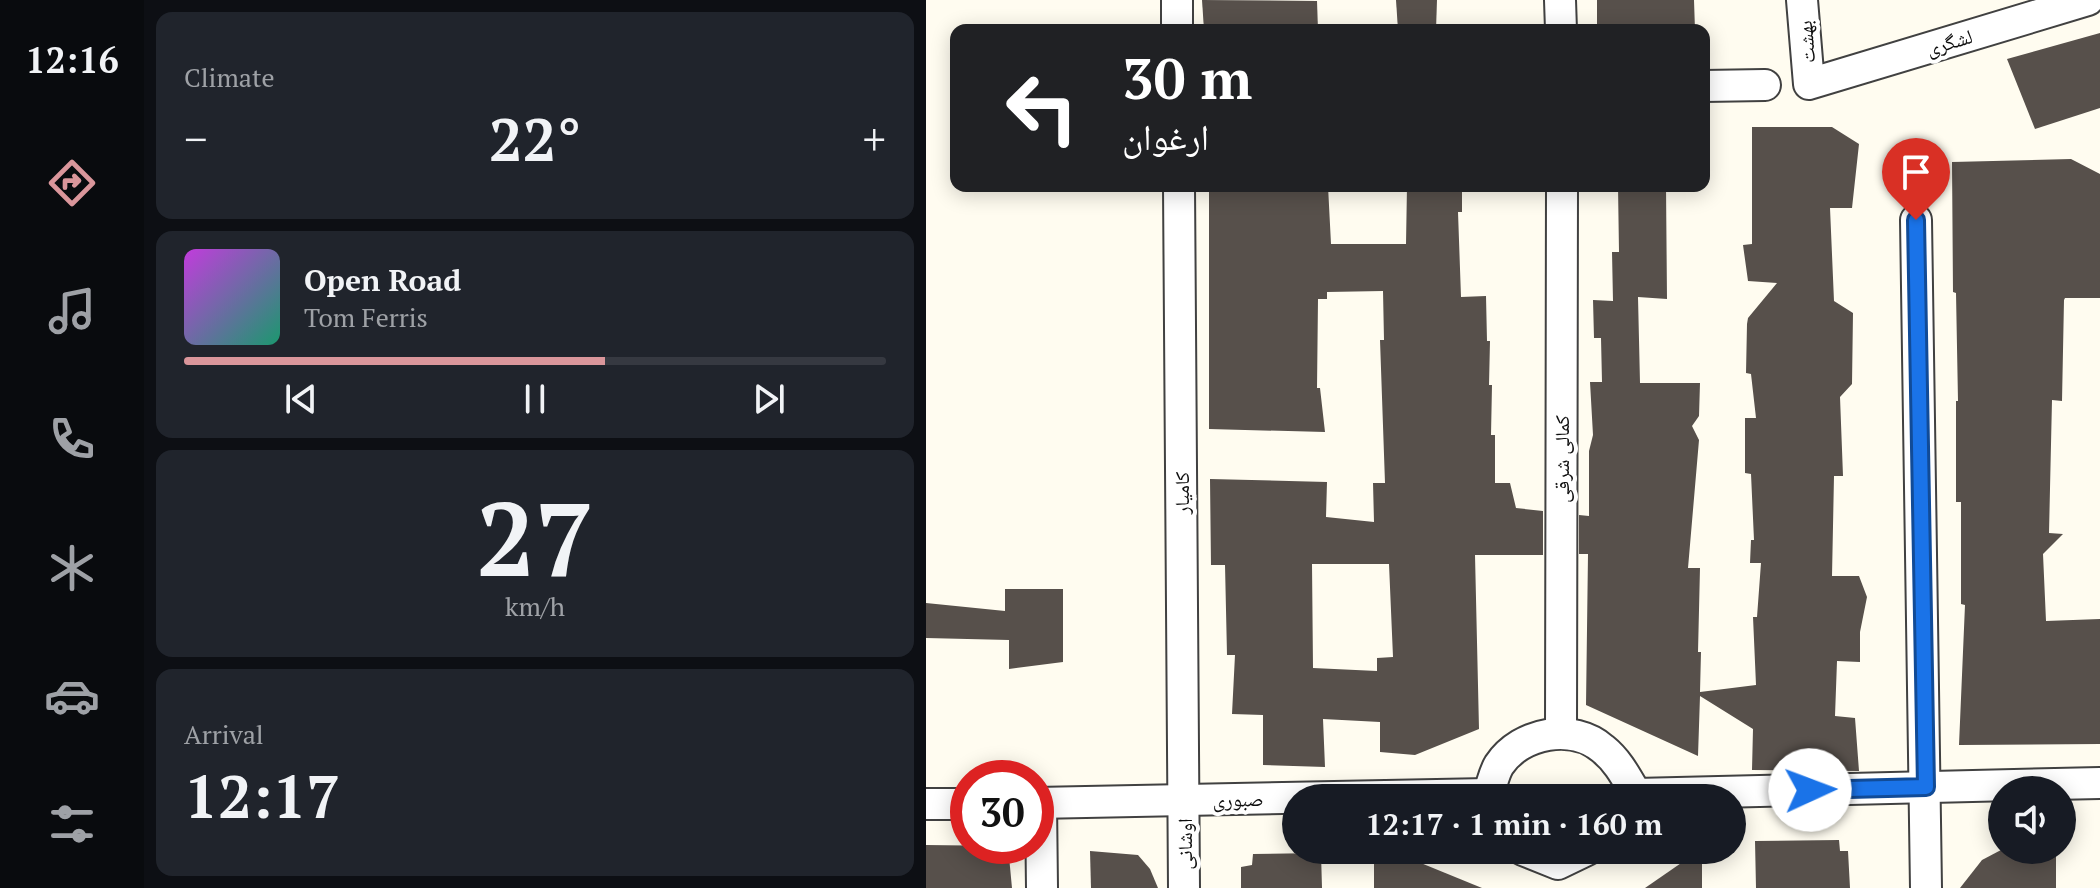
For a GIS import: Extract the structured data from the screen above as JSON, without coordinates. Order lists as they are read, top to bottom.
{
  "streets": {
    "street": [
      "بهشت",
      "لشگری",
      "کمالی شرقی",
      "کامیار",
      "صبوری",
      "اوشانی"
    ]
  },
  "crossings": [
    ["بهشت", "لشگری"],
    ["کامیار", "صبوری"],
    ["کامیار", "اوشانی"],
    ["صبوری", "اوشانی"]
  ],
  "page": {
    "tabs": "12:16",
    "tile": [
      "Climate",
      ["27", "km/h"],
      ["Arrival", "12:17"]
    ],
    "turn": ["30 m", "ارغوان"],
    "heat": ["−", "22°", "+"],
    "song": ["Open Road", "Tom Ferris"],
    "limit": "30",
    "trip": "12:17 · 1 min · 160 m"
  }
}
